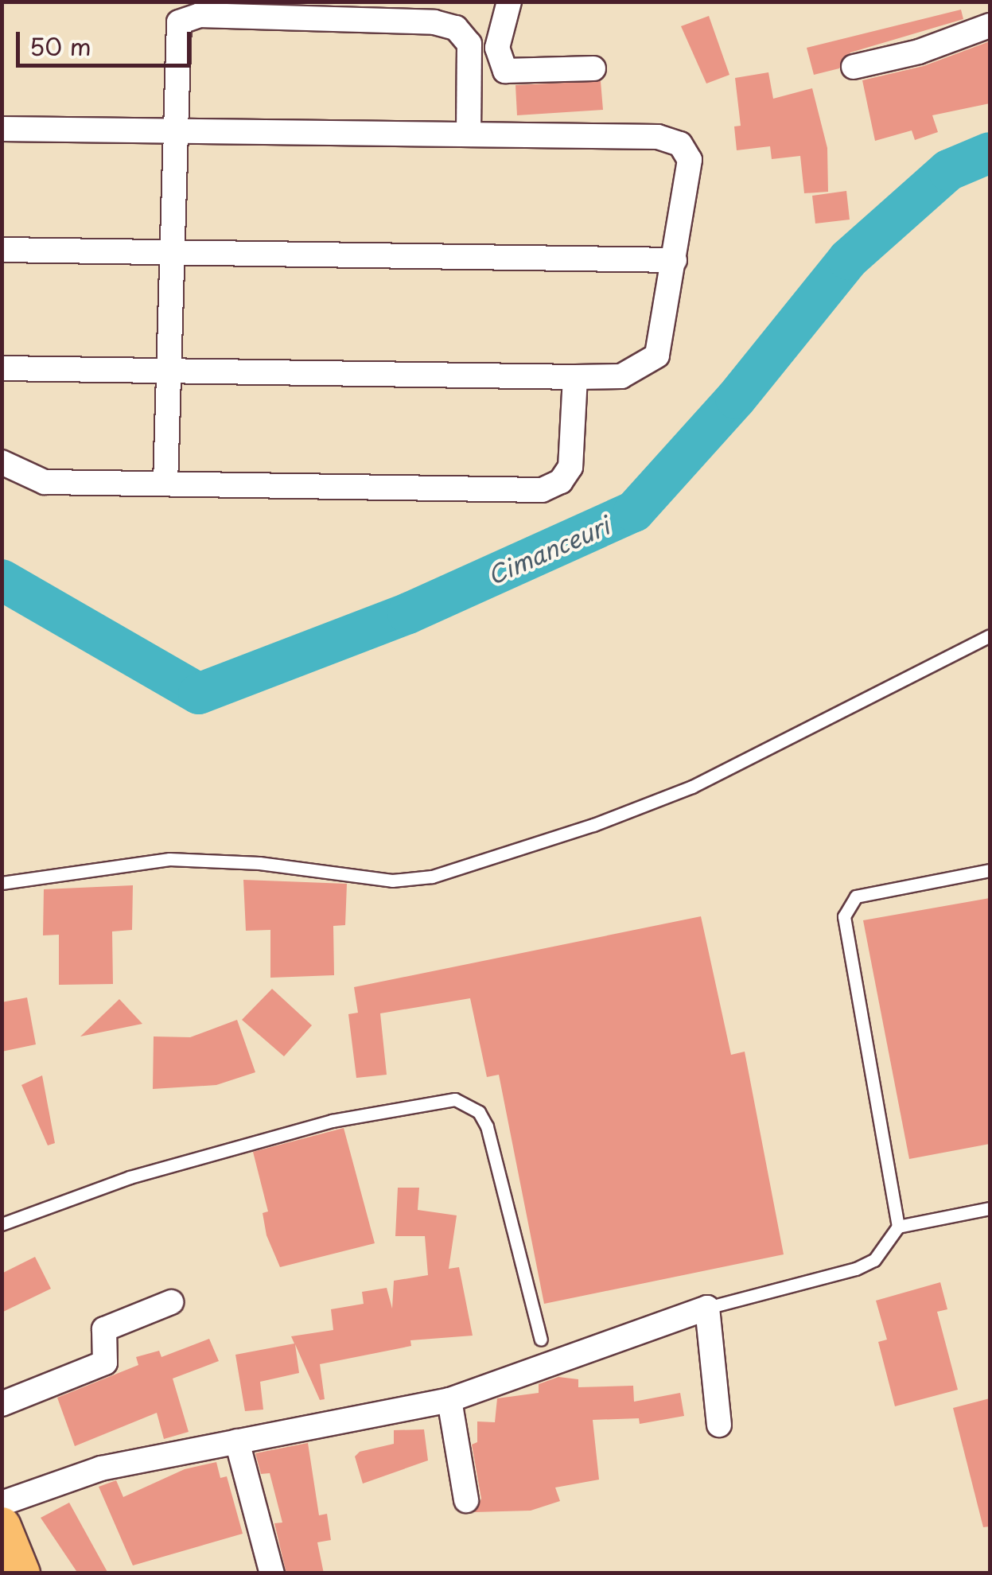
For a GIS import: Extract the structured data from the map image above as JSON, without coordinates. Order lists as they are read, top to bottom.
{
  "water": ["Cimanceuri"],
  "scale_bar": "50 m"
}
